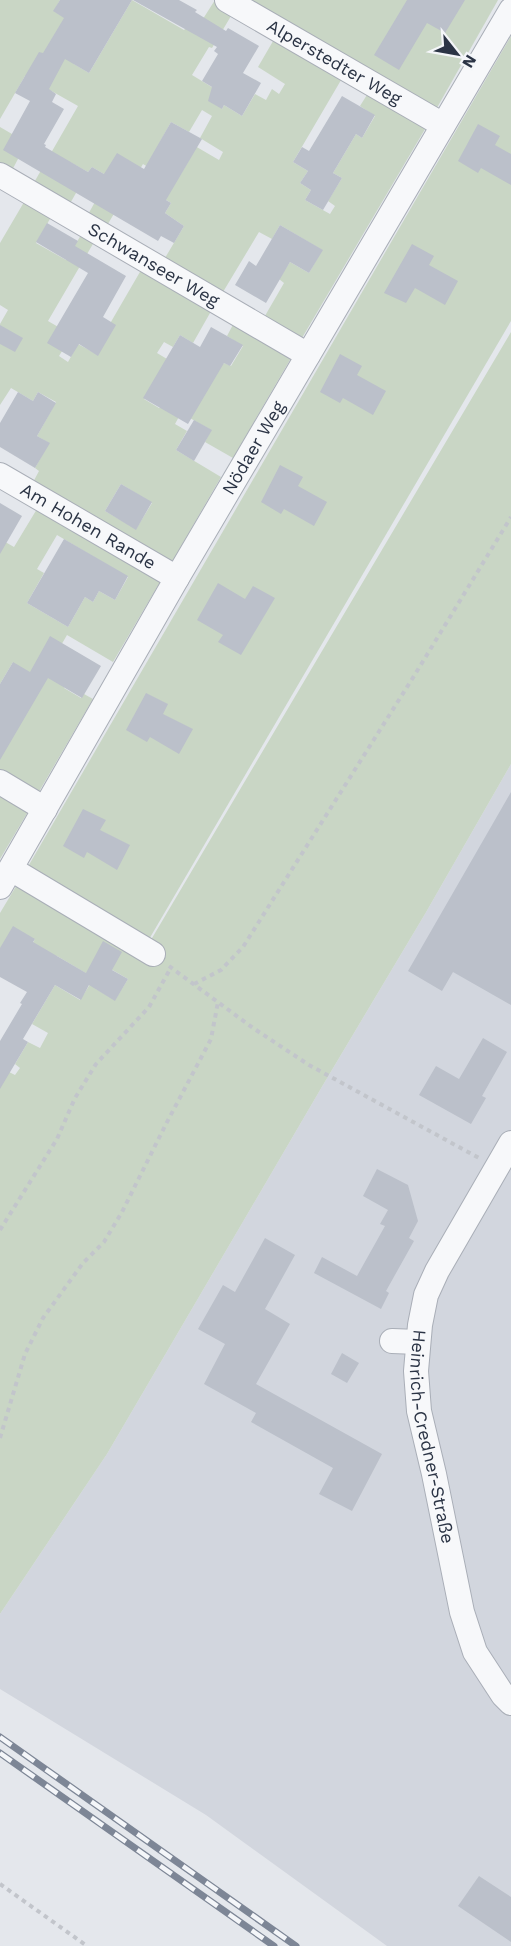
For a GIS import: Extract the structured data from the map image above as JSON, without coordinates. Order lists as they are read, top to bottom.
{
  "streets": {
    "street": [
      "Alperstedter Weg",
      "Schwanseer Weg",
      "Nödaer Weg",
      "Am Hohen Rande",
      "Heinrich-Credner-Straße"
    ]
  },
  "crossings": [
    ["Alperstedter Weg", "Nödaer Weg"],
    ["Schwanseer Weg", "Nödaer Weg"],
    ["Nödaer Weg", "Am Hohen Rande"]
  ],
  "north": "bottom right"
}
